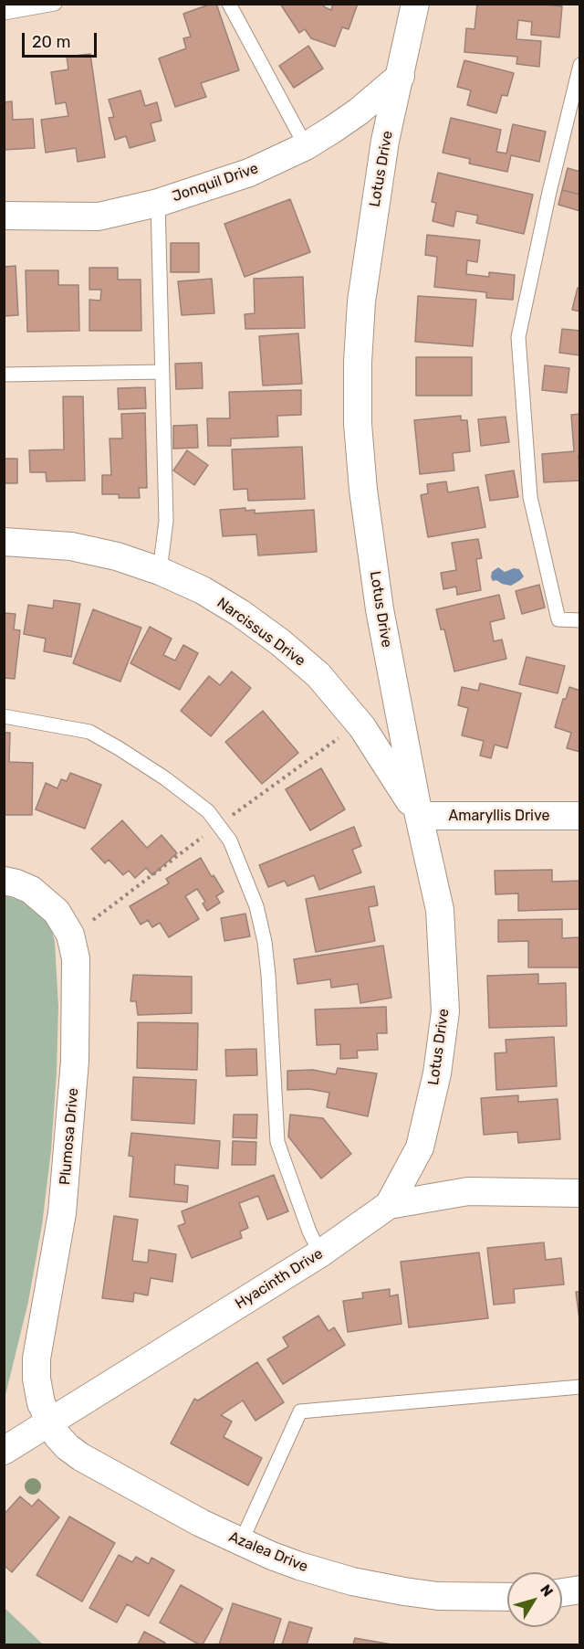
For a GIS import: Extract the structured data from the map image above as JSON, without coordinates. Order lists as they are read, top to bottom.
{
  "streets": {
    "street": [
      "Lotus Drive",
      "Jonquil Drive",
      "Narcissus Drive",
      "Amaryllis Drive",
      "Plumosa Drive",
      "Hyacinth Drive",
      "Azalea Drive"
    ]
  },
  "crossings": [
    ["Lotus Drive", "Jonquil Drive"],
    ["Lotus Drive", "Narcissus Drive"],
    ["Lotus Drive", "Amaryllis Drive"],
    ["Lotus Drive", "Hyacinth Drive"],
    ["Narcissus Drive", "Amaryllis Drive"],
    ["Plumosa Drive", "Hyacinth Drive"],
    ["Plumosa Drive", "Azalea Drive"],
    ["Hyacinth Drive", "Azalea Drive"]
  ],
  "scale_bar": "20 m",
  "north": "top right"
}
